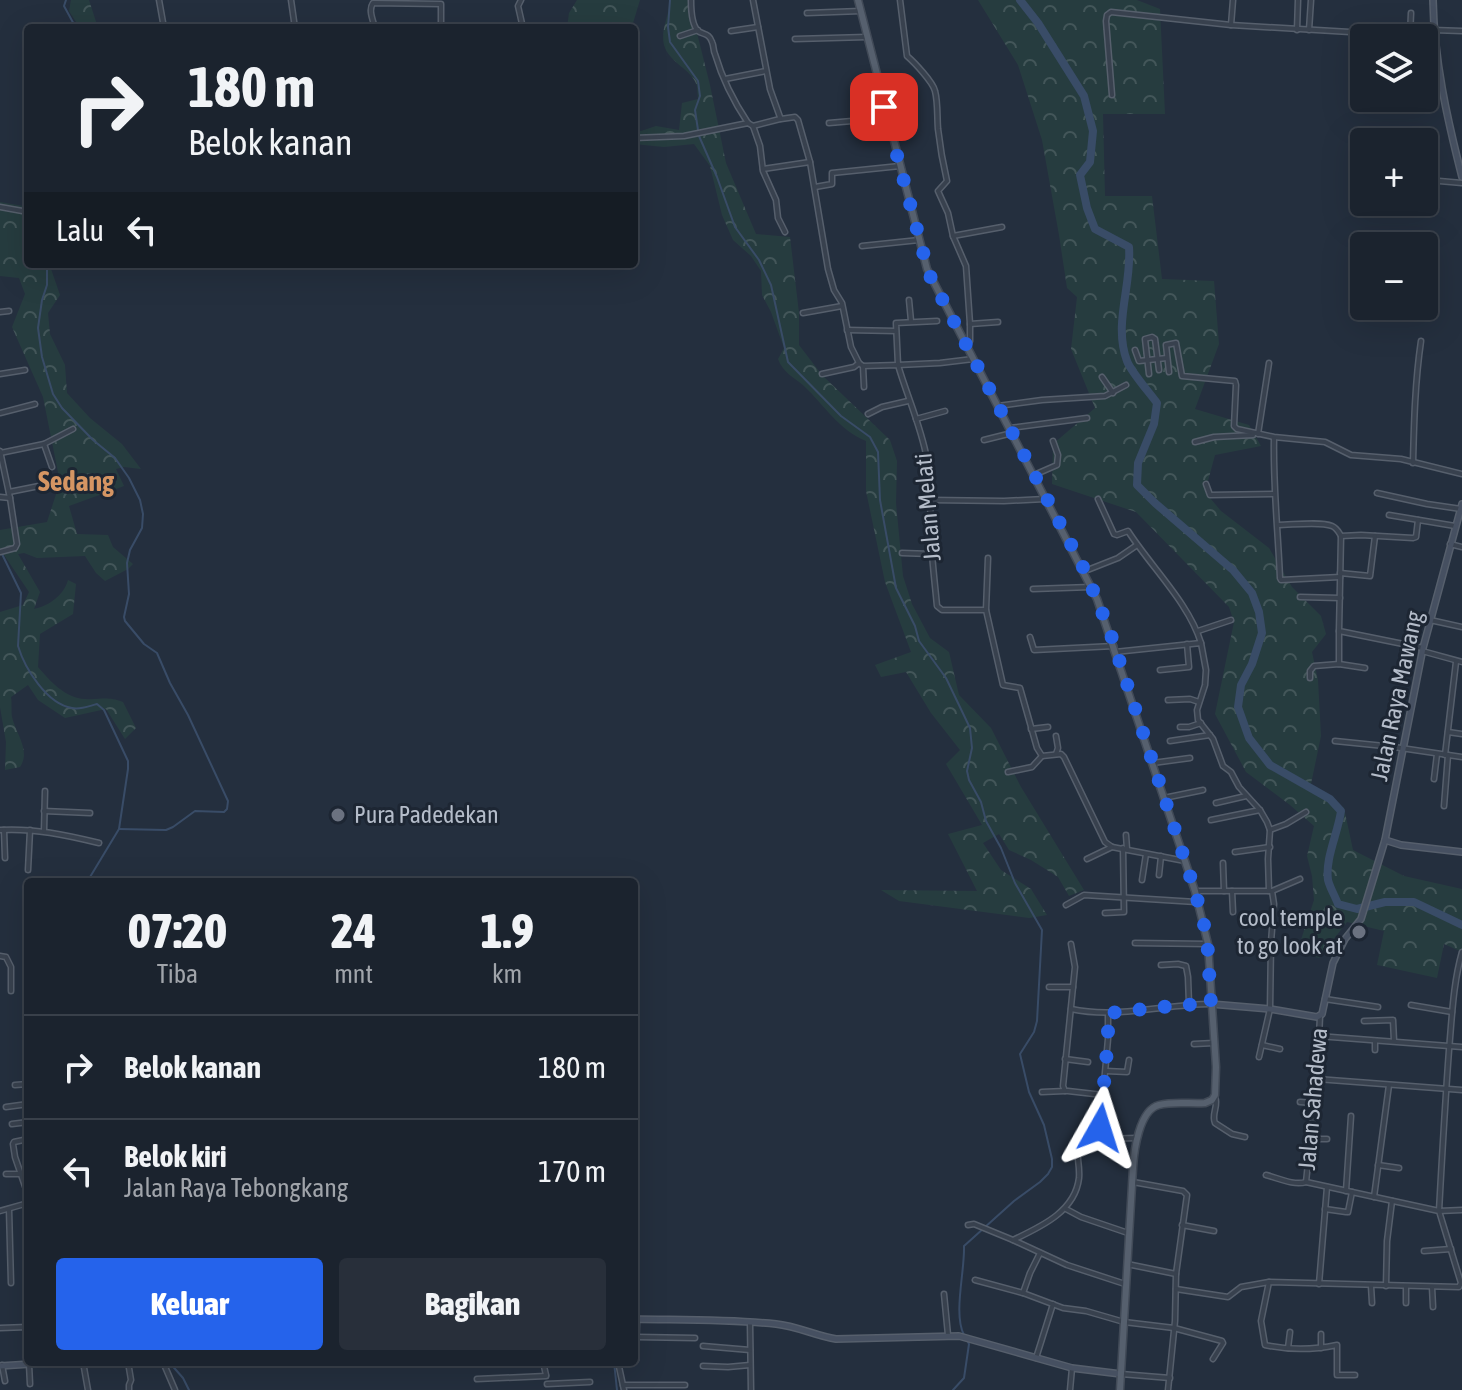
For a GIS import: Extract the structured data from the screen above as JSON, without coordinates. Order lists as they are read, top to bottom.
{
  "streets": {
    "main road": ["Jalan Raya Mawang"],
    "street": ["Jalan Melati", "Jalan Sahadewa"]
  },
  "crossings": [
    ["Jalan Raya Mawang", "Jalan Sahadewa"]
  ],
  "districts": ["Sedang"],
  "places": ["Pura Padedekan", "cool temple to go look at"],
  "page": {
    "map_buttons": ["+", "−"],
    "turn": ["180 m", "Belok kanan"],
    "then": "Lalu",
    "eta": [
      "07:20",
      "Tiba",
      "24",
      "mnt",
      "1.9",
      "km"
    ],
    "list": [
      {
        "name": "Belok kanan",
        "value": "180 m"
      },
      {
        "name": "Belok kiri",
        "note": "Jalan Raya Tebongkang",
        "value": "170 m"
      }
    ],
    "buttons": ["Keluar", "Bagikan"]
  }
}
